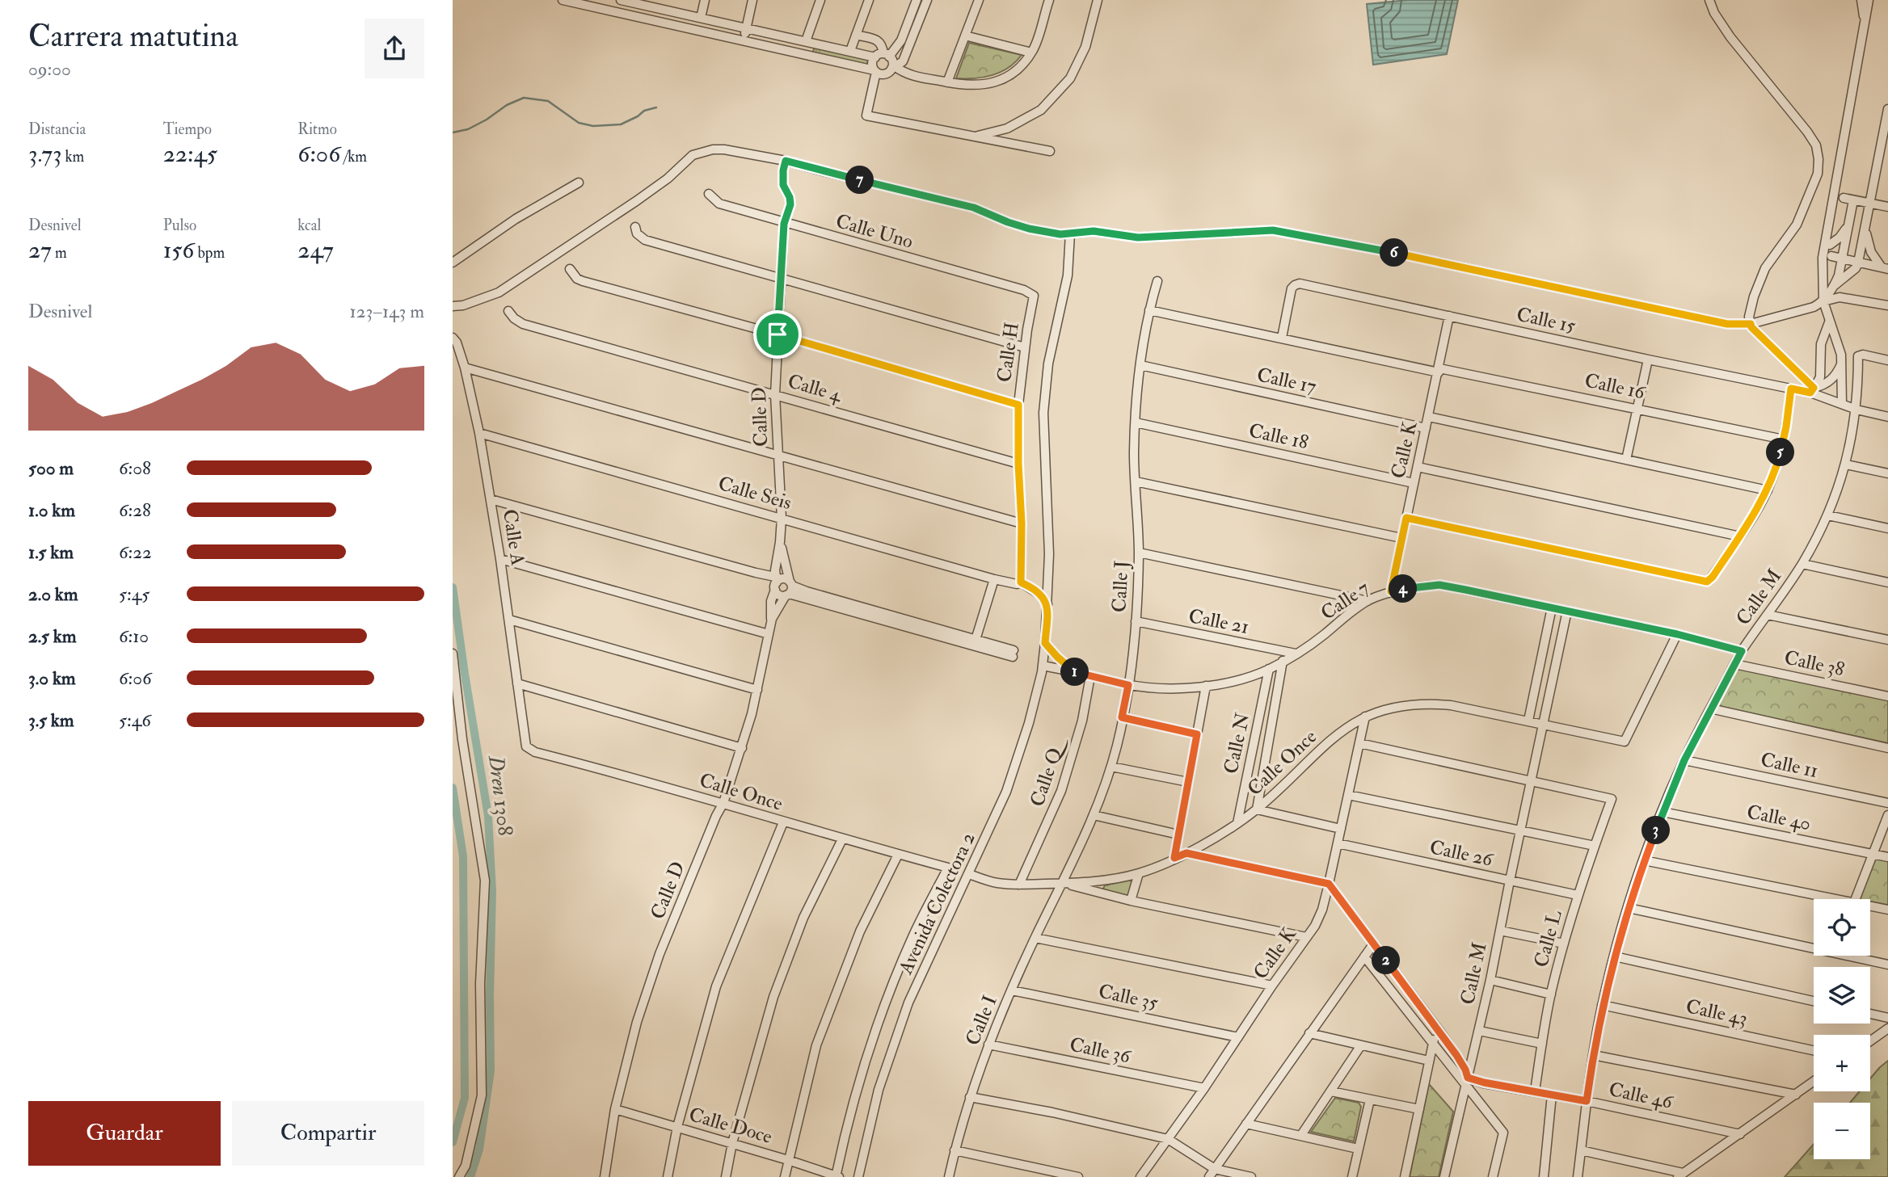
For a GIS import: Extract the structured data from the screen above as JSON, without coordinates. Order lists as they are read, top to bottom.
{
  "streets": {
    "street": [
      "Calle Uno",
      "Calle 15",
      "Calle H",
      "Calle 17",
      "Calle 16",
      "Calle 4",
      "Calle D",
      "Calle 18",
      "Calle K",
      "Calle Seis",
      "Calle A",
      "Calle J",
      "Calle M",
      "Calle 7",
      "Calle 21",
      "Calle 38",
      "Calle N",
      "Calle Once",
      "Calle 11",
      "Calle Q",
      "Calle 40",
      "Calle 26",
      "Avenida Colectora 2",
      "Calle L",
      "Calle 35",
      "Calle 43",
      "Calle I",
      "Calle 36",
      "Calle 46",
      "Calle Doce"
    ]
  },
  "crossings": [
    ["Calle Uno", "Calle H"],
    ["Calle Uno", "Calle D"],
    ["Calle 15", "Calle 16"],
    ["Calle 15", "Calle K"],
    ["Calle 15", "Calle M"],
    ["Calle H", "Calle 4"],
    ["Calle H", "Calle Seis"],
    ["Calle 17", "Calle K"],
    ["Calle 17", "Calle J"],
    ["Calle 16", "Calle K"],
    ["Calle 16", "Calle J"],
    ["Calle 4", "Calle D"],
    ["Calle D", "Calle Seis"],
    ["Calle D", "Calle Once"],
    ["Calle D", "Calle Doce"],
    ["Calle 18", "Calle K"],
    ["Calle 18", "Calle J"],
    ["Calle K", "Calle 7"],
    ["Calle K", "Calle Once"],
    ["Calle K", "Calle 26"],
    ["Calle K", "Calle 35"],
    ["Calle K", "Calle 36"],
    ["Calle Seis", "Calle A"],
    ["Calle A", "Calle Once"],
    ["Calle J", "Calle 7"],
    ["Calle J", "Calle 21"],
    ["Calle J", "Calle Once"],
    ["Calle J", "Calle I"],
    ["Calle M", "Calle 7"],
    ["Calle M", "Calle 38"],
    ["Calle M", "Calle Once"],
    ["Calle M", "Calle 11"],
    ["Calle M", "Calle 40"],
    ["Calle M", "Calle 26"],
    ["Calle M", "Calle L"],
    ["Calle M", "Calle 43"],
    ["Calle M", "Calle 46"],
    ["Calle 7", "Calle 21"],
    ["Calle 7", "Calle N"],
    ["Calle 7", "Calle Once"],
    ["Calle 7", "Calle Q"],
    ["Calle 7", "Avenida Colectora 2"],
    ["Calle N", "Calle Once"],
    ["Calle Once", "Calle Q"],
    ["Calle Once", "Avenida Colectora 2"],
    ["Calle Once", "Calle I"],
    ["Calle 26", "Calle L"],
    ["Avenida Colectora 2", "Calle Doce"],
    ["Calle L", "Calle 46"],
    ["Calle 35", "Calle I"],
    ["Calle I", "Calle 36"]
  ],
  "water": ["Dren 1308"],
  "page": {
    "heading": ["Carrera matutina", "09:00"],
    "stats": [
      ["Distancia", "3.73 km"],
      ["Tiempo", "22:45"],
      ["Ritmo", "6:06 /km"],
      ["Desnivel", "27 m"],
      ["Pulso", "156 bpm"],
      ["kcal", "247"]
    ],
    "pins": [
      "7",
      "6",
      "5",
      "4",
      "1",
      "3",
      "2"
    ],
    "chart": ["Desnivel", "123–143 m"],
    "list": [
      {
        "name": "500 m",
        "note": "6:08"
      },
      {
        "name": "1.0 km",
        "note": "6:28"
      },
      {
        "name": "1.5 km",
        "note": "6:22"
      },
      {
        "name": "2.0 km",
        "note": "5:45"
      },
      {
        "name": "2.5 km",
        "note": "6:10"
      },
      {
        "name": "3.0 km",
        "note": "6:06"
      },
      {
        "name": "3.5 km",
        "note": "5:46"
      }
    ],
    "map_buttons": ["+", "−"],
    "buttons": ["Guardar", "Compartir"]
  }
}
